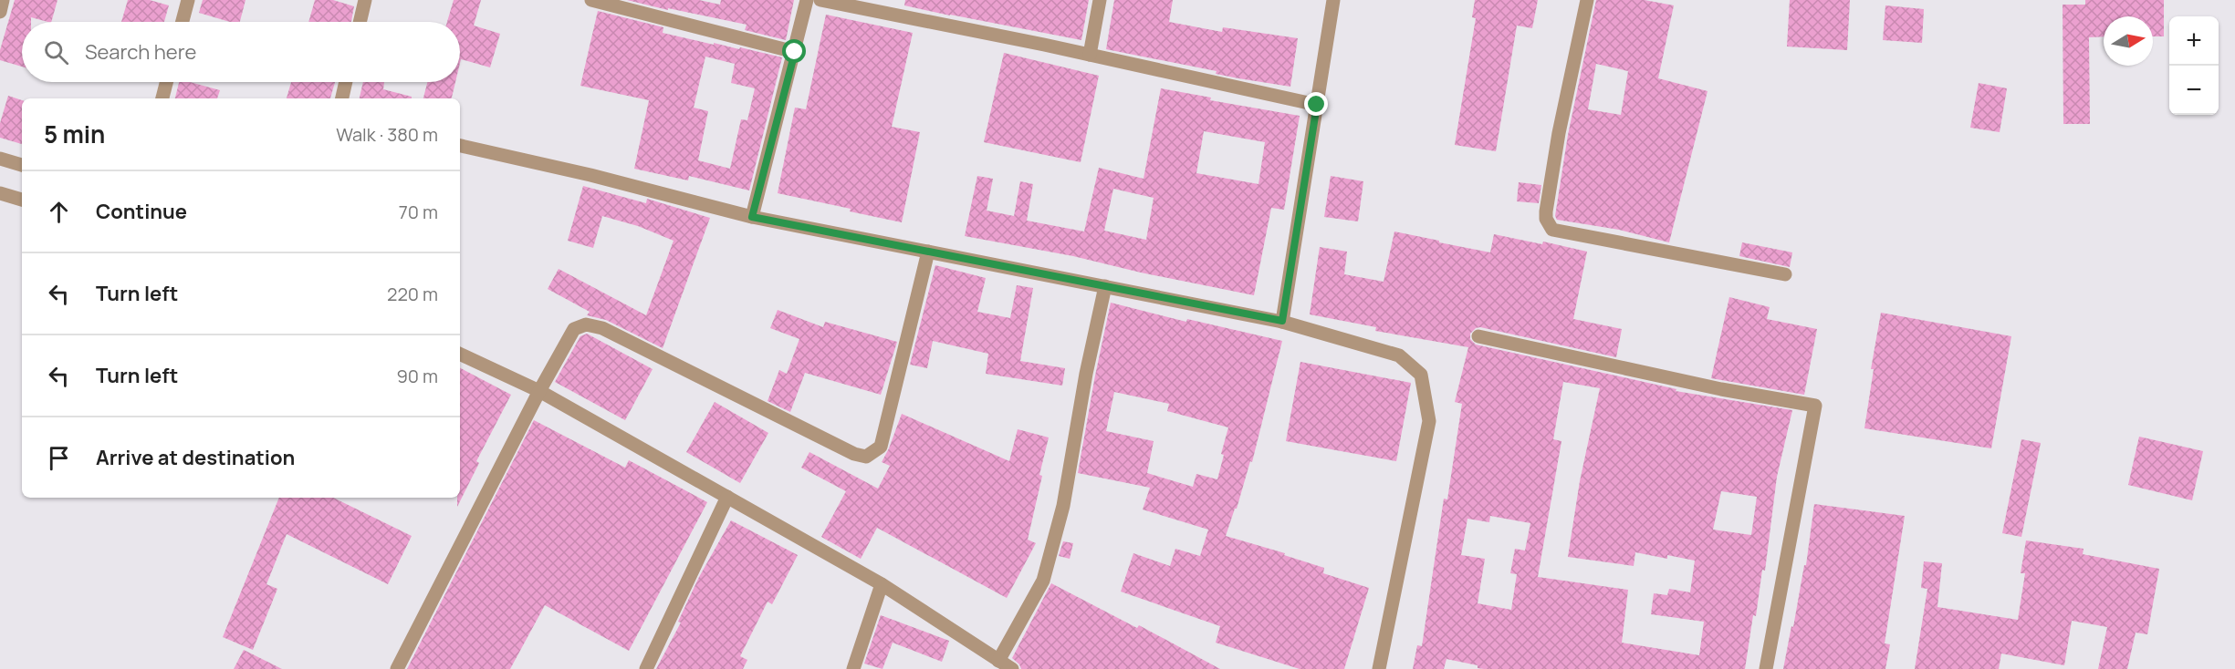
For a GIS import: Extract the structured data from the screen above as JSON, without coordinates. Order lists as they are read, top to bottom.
{
  "north": "right",
  "page": {
    "map_buttons": ["+", "−"],
    "search": "Search here",
    "heading": ["5 min", "Walk · 380 m"],
    "list": [
      ["Continue", "70 m"],
      ["Turn left", "220 m"],
      ["Turn left", "90 m"],
      "Arrive at destination"
    ]
  }
}
